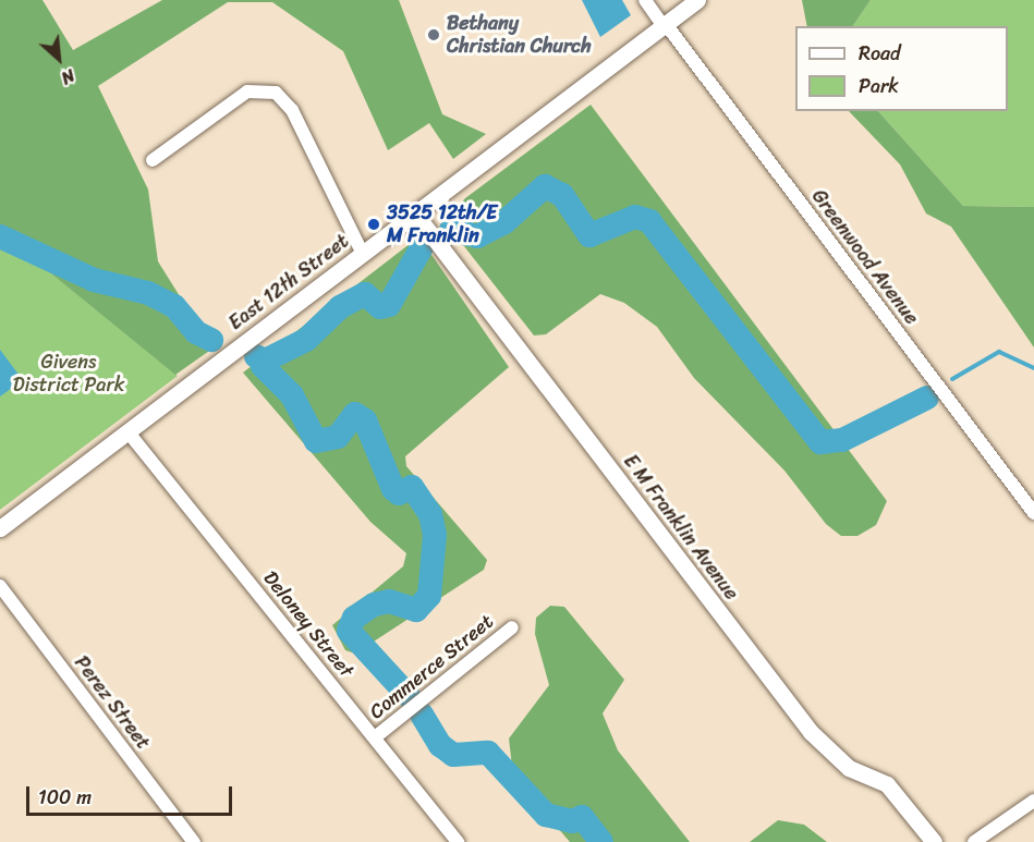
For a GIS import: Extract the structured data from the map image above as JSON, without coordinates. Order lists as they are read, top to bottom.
{
  "streets": {
    "street": [
      "Greenwood Avenue",
      "East 12th Street",
      "E M Franklin Avenue",
      "Deloney Street",
      "Commerce Street",
      "Perez Street"
    ]
  },
  "crossings": [
    ["Greenwood Avenue", "East 12th Street"],
    ["East 12th Street", "E M Franklin Avenue"],
    ["East 12th Street", "Deloney Street"],
    ["Deloney Street", "Commerce Street"]
  ],
  "parks": ["Givens District Park"],
  "places": ["Bethany Christian Church", "3525 12th/E M Franklin"],
  "legend": ["Road", "Park"],
  "scale_bar": "100 m",
  "north": "bottom right"
}
